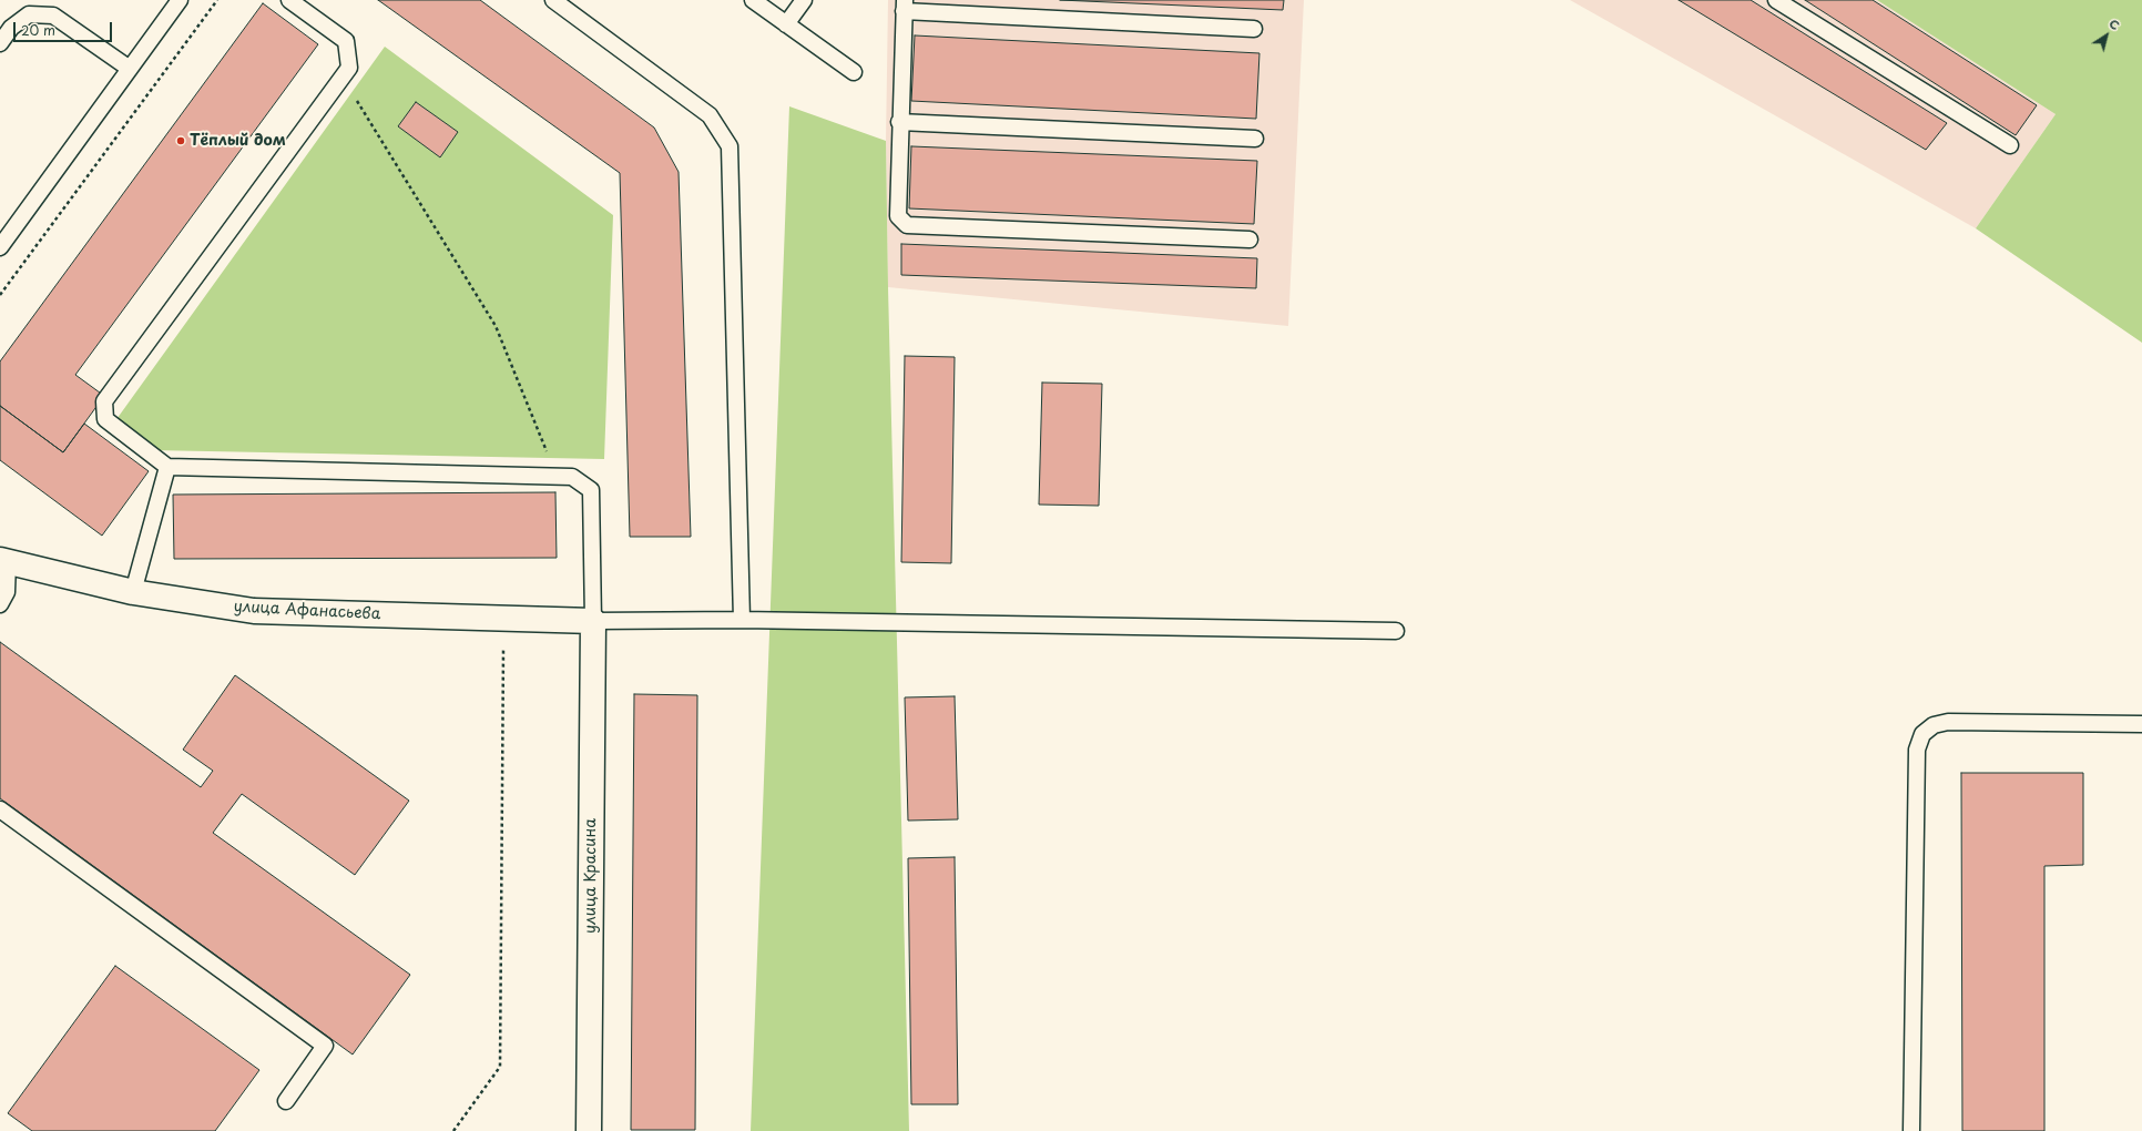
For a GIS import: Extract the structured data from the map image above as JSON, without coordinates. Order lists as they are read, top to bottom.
{
  "streets": {
    "street": ["улица Афанасьева", "улица Красина"]
  },
  "crossings": [
    ["улица Афанасьева", "улица Красина"]
  ],
  "places": ["Тёплый дом"],
  "scale_bar": "20 m",
  "north": "top right"
}
